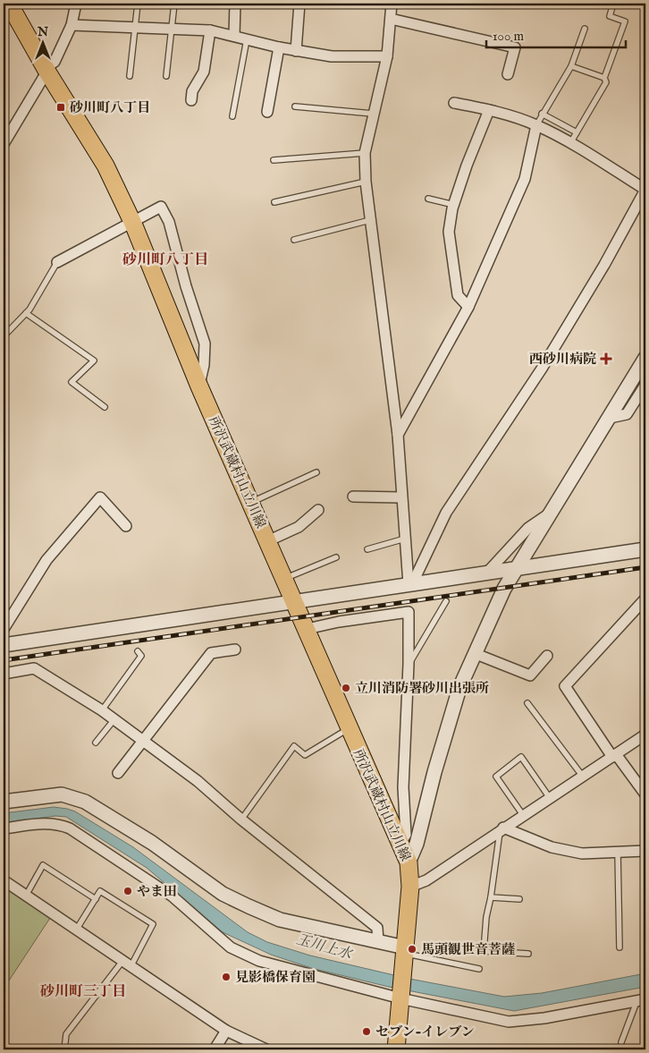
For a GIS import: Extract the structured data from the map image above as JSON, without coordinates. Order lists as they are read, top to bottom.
{
  "streets": {
    "main road": ["所沢武蔵村山立川線"]
  },
  "districts": ["砂川町八丁目", "砂川町三丁目"],
  "water": ["玉川上水"],
  "places": {
    "transit": ["砂川町八丁目"],
    "health": ["西砂川病院"],
    "other": [
      "立川消防署砂川出張所",
      "やま田",
      "馬頭観世音菩薩",
      "見影橋保育園",
      "セブン-イレブン"
    ]
  },
  "scale_bar": "100 m",
  "north": "top"
}
